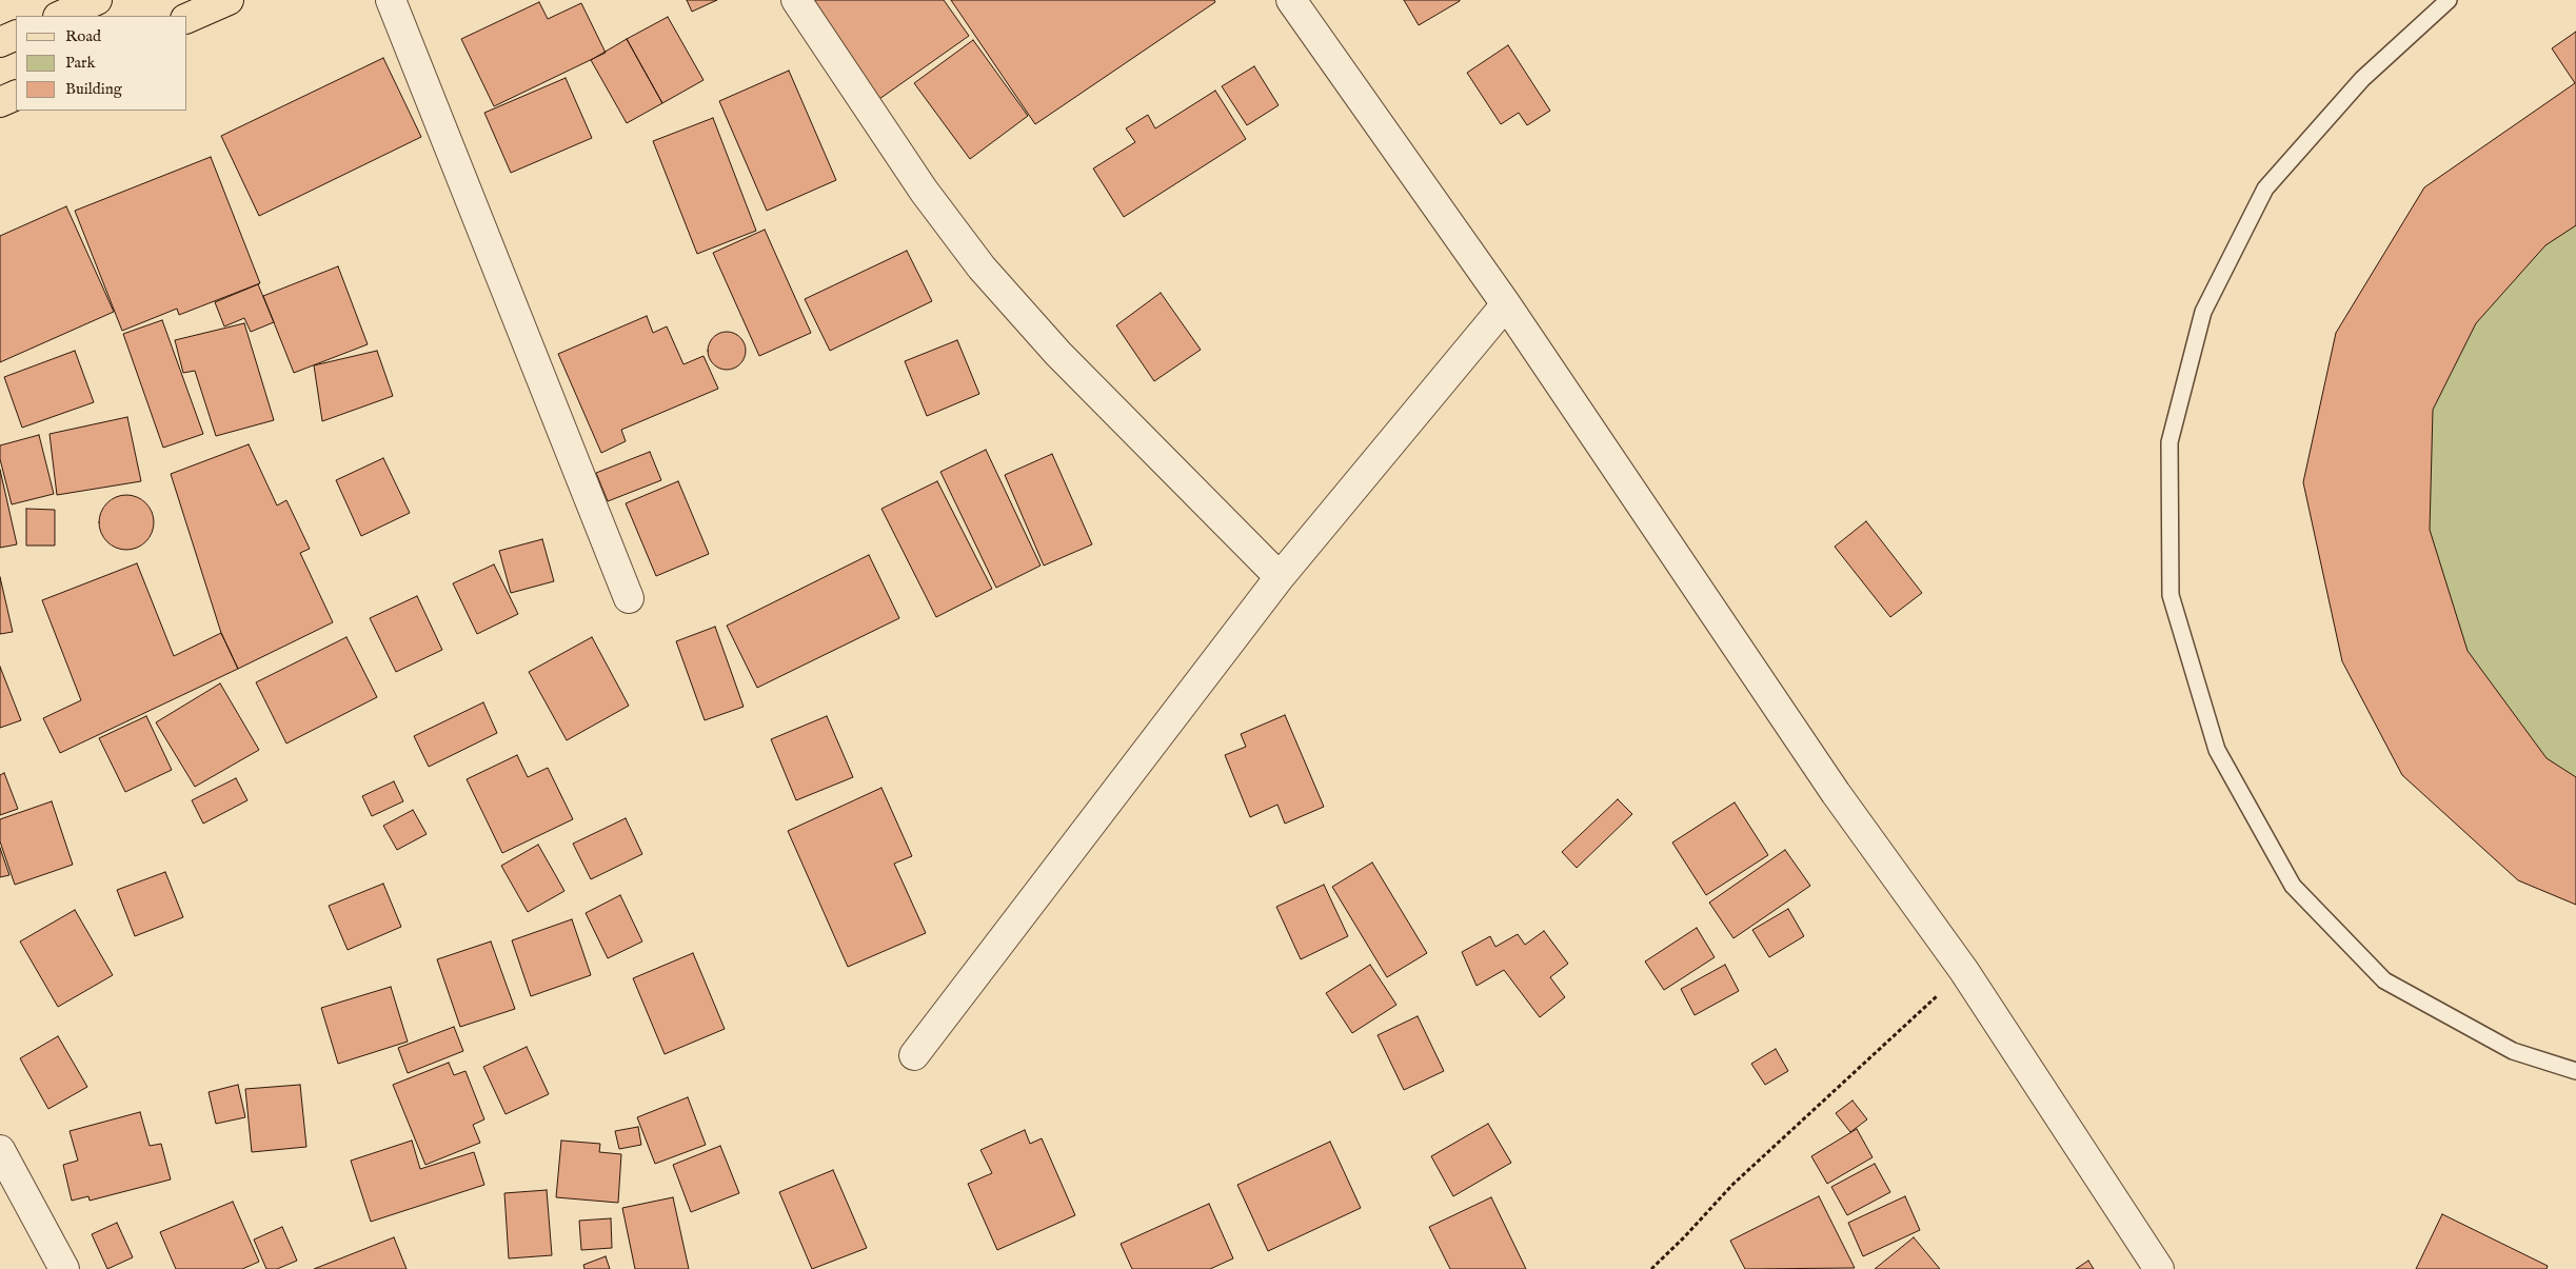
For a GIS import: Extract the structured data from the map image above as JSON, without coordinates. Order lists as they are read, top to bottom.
{
  "legend": ["Road", "Park", "Building"]
}
